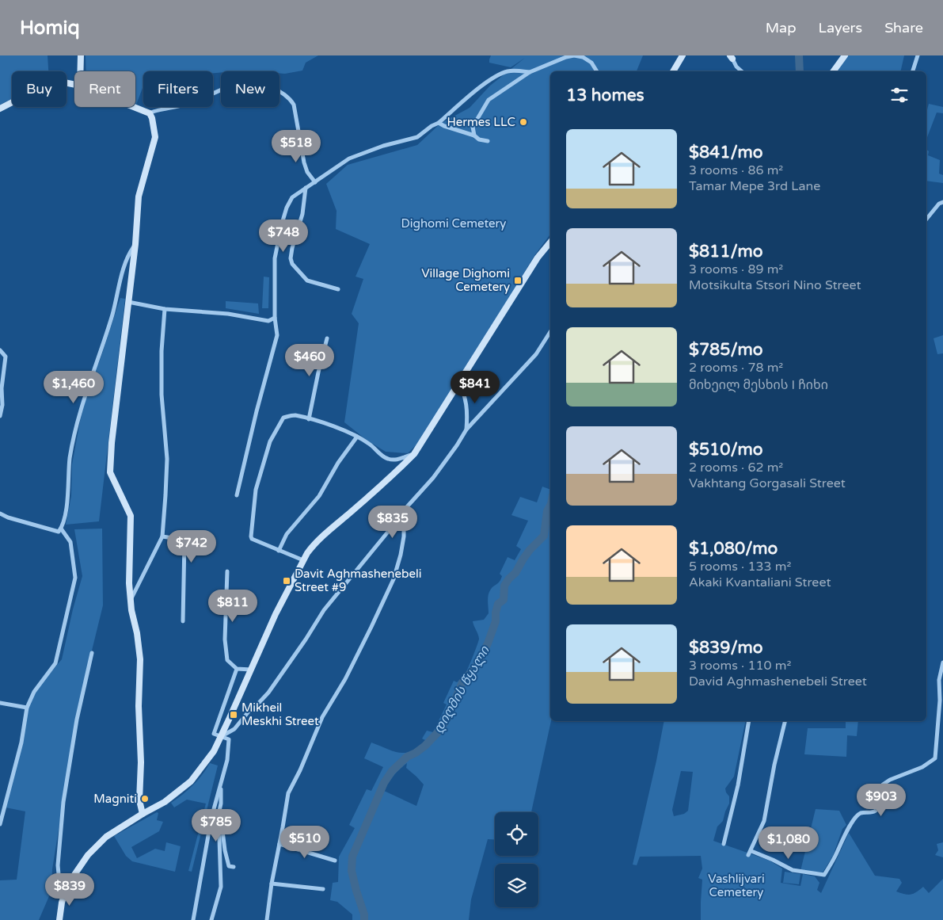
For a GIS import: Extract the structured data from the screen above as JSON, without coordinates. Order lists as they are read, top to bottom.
{
  "water": ["დიღმის წყალი"],
  "parks": ["Dighomi Cemetery", "Vashlijvari Cemetery"],
  "places": {
    "other": ["Hermes LLC", "Magniti"],
    "transit": ["Village Dighomi Cemetery", "Davit Aghmashenebeli Street #9", "Mikheil Meskhi Street"]
  },
  "page": {
    "header": "Homiq",
    "nav": ["Map", "Layers", "Share"],
    "chip": [
      "Buy",
      "Rent",
      "Filters",
      "New"
    ],
    "heading": "13 homes",
    "list": [
      {
        "name": "$841/mo",
        "note": "3 rooms · 86 m² · Tamar Mepe 3rd Lane"
      },
      {
        "name": "$811/mo",
        "note": "3 rooms · 89 m² · Motsikulta Stsori Nino Street"
      },
      {
        "name": "$785/mo",
        "note": "2 rooms · 78 m² · მიხეილ მესხის I ჩიხი"
      },
      {
        "name": "$510/mo",
        "note": "2 rooms · 62 m² · Vakhtang Gorgasali Street"
      },
      {
        "name": "$1,080/mo",
        "note": "5 rooms · 133 m² · Akaki Kvantaliani Street"
      },
      {
        "name": "$839/mo",
        "note": "3 rooms · 110 m² · David Aghmashenebeli Street"
      }
    ],
    "price": [
      "$518",
      "$748",
      "$460",
      "$1,460",
      "$841",
      "$835",
      "$742",
      "$811",
      "$903",
      "$785",
      "$510",
      "$1,080",
      "$839"
    ]
  }
}
